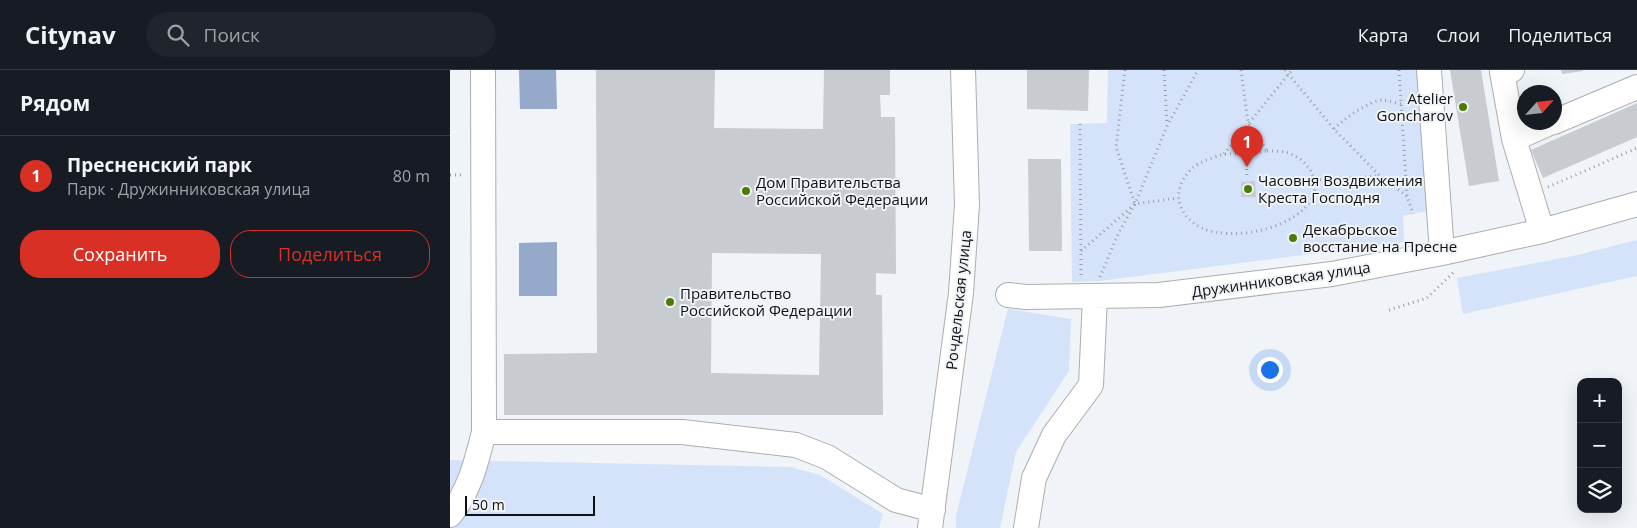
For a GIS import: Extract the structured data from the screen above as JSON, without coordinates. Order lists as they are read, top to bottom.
{
  "streets": {
    "street": ["Дружинниковская улица", "Рочдельская улица"]
  },
  "places": [
    "Atelier Goncharov",
    "Часовня Воздвижения Креста Господня",
    "Дом Правительства Российской Федерации",
    "Декабрьское восстание на Пресне",
    "Правительство Российской Федерации"
  ],
  "scale_bar": "50 m",
  "north": "top right",
  "page": {
    "header": "Citynav",
    "search": "Поиск",
    "nav": ["Карта", "Слои", "Поделиться"],
    "heading": "Рядом",
    "pins": "1",
    "list": [
      {
        "mark": "1",
        "name": "Пресненский парк",
        "note": "Парк · Дружинниковская улица",
        "value": "80 m"
      }
    ],
    "buttons": ["Сохранить", "Поделиться"],
    "map_buttons": ["+", "−"],
    "scale": "50 m"
  }
}
